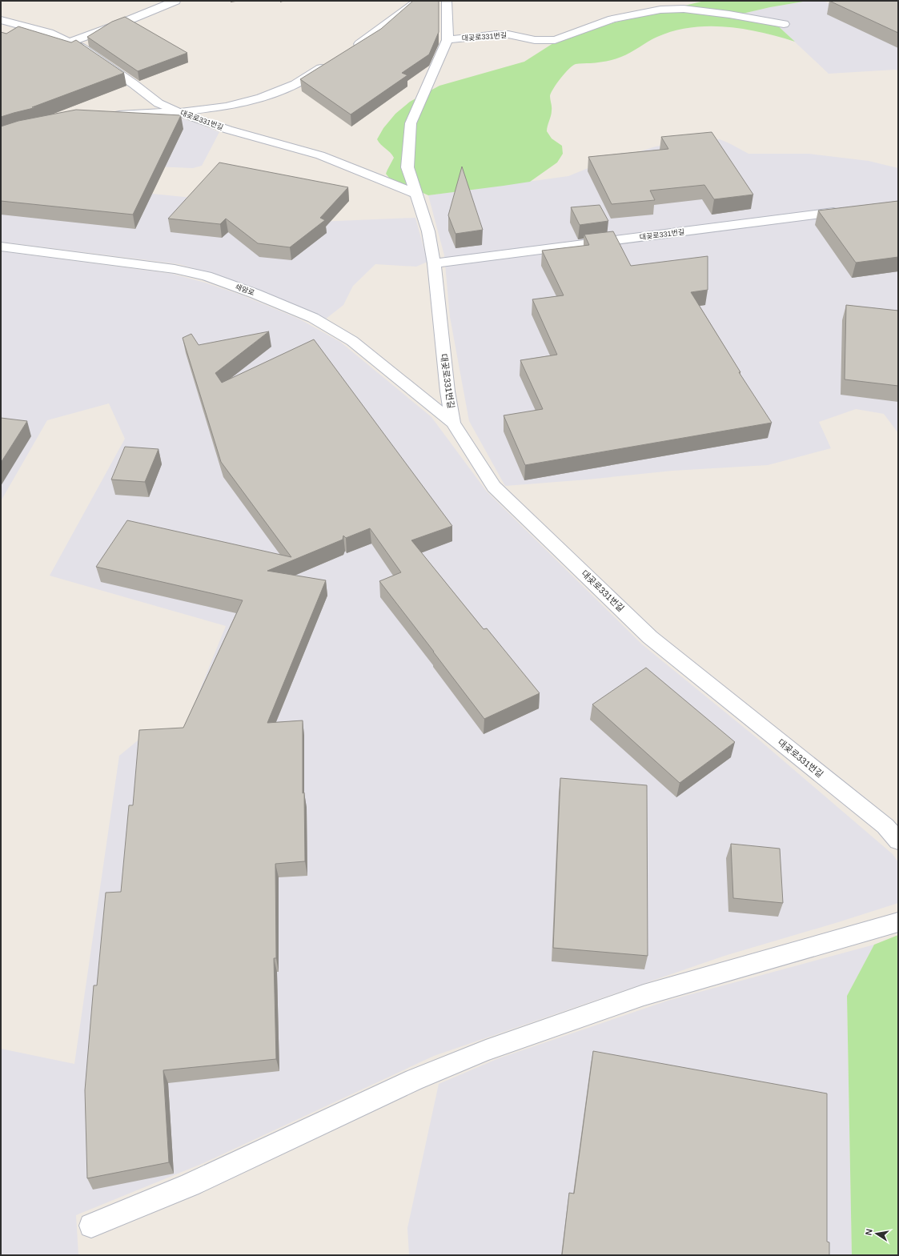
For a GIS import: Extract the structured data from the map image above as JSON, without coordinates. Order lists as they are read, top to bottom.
{
  "streets": {
    "lane": ["대곶로331번길", "쇄암로"]
  },
  "crossings": [
    ["대곶로331번길", "쇄암로"]
  ],
  "north": "left"
}
